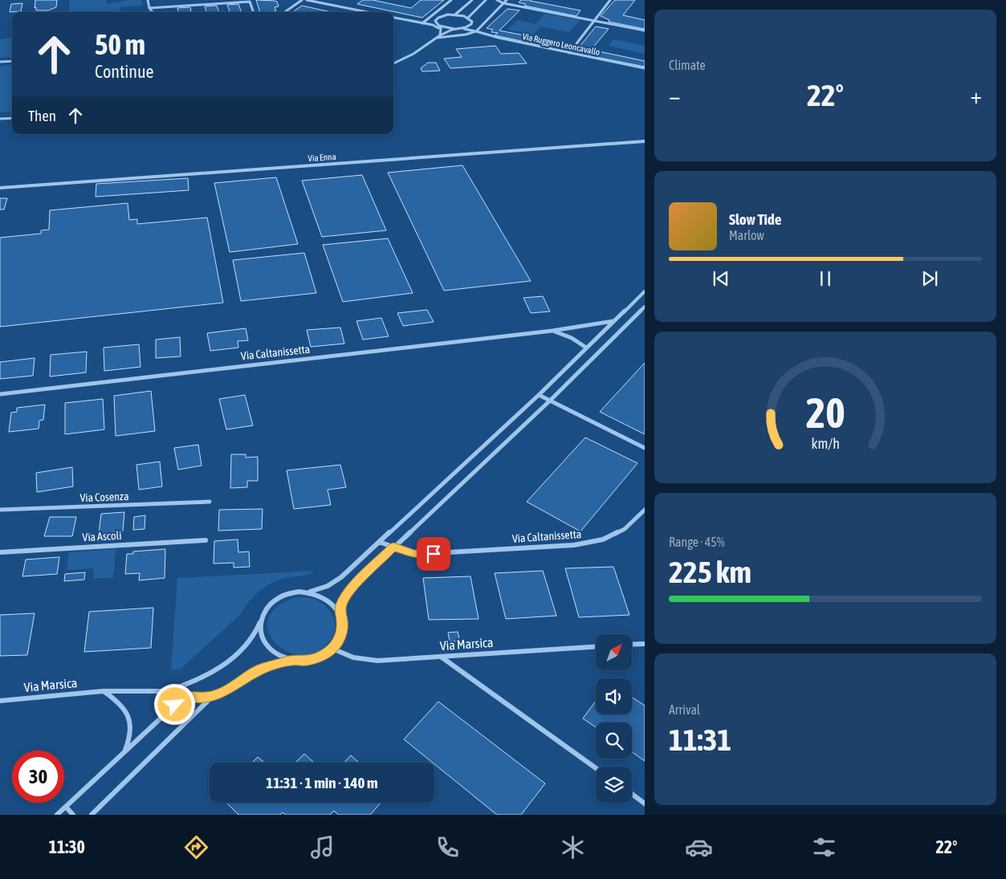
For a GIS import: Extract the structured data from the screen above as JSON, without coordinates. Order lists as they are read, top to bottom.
{
  "streets": {
    "street": [
      "Via Ruggero Leoncavallo",
      "Via Enna",
      "Via Caltanissetta",
      "Via Cosenza",
      "Via Ascoli",
      "Via Marsica"
    ]
  },
  "north": "top right",
  "page": {
    "tile": [
      "Climate",
      ["Range · 45%", "225 km"],
      ["Arrival", "11:31"]
    ],
    "turn": ["50 m", "Continue"],
    "heat": ["−", "22°", "+"],
    "then": "Then",
    "song": ["Slow Tide", "Marlow"],
    "limit": "30",
    "trip": "11:31 · 1 min · 140 m",
    "tabs": ["11:30", "22°"],
    "gauge": ["20", "km/h"]
  }
}
